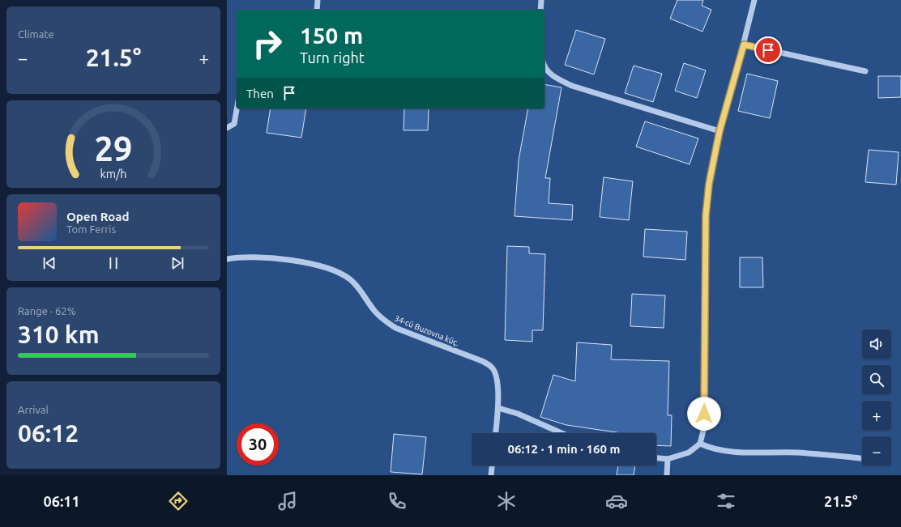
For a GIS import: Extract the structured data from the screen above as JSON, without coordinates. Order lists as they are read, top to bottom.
{
  "streets": {
    "street": ["34-cü Buzovna küç."]
  },
  "page": {
    "tile": [
      "Climate",
      ["Range · 62%", "310 km"],
      ["Arrival", "06:12"]
    ],
    "turn": ["150 m", "Turn right"],
    "heat": ["−", "21.5°", "+"],
    "then": "Then",
    "song": ["Open Road", "Tom Ferris"],
    "map_buttons": ["+", "−"],
    "limit": "30",
    "trip": "06:12 · 1 min · 160 m",
    "tabs": ["06:11", "21.5°"],
    "gauge": ["29", "km/h"]
  }
}
